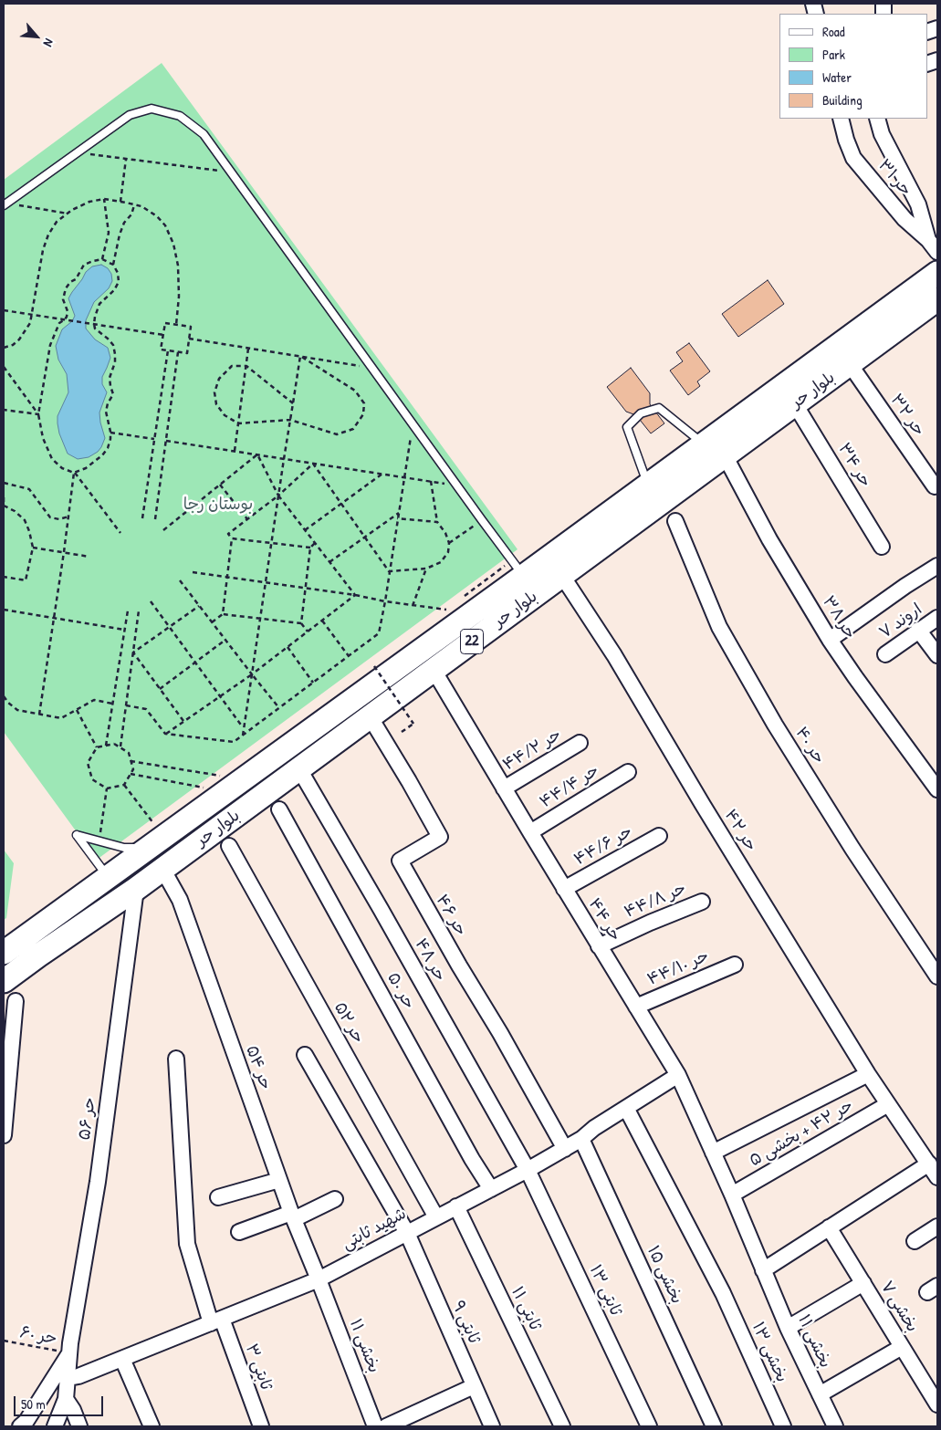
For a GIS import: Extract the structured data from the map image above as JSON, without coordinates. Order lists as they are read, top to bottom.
{
  "streets": {
    "main road": ["بلوار حر", "22"],
    "street": [
      "حر ۳۱",
      "حر ۳۲",
      "حر ۳۴",
      "حر ۳۸",
      "اروند ۷",
      "حر ۴۰",
      "حر ۴۴/۲",
      "حر ۴۴/۴",
      "حر ۴۲",
      "حر ۴۴/۶",
      "حر ۴۴/۸",
      "حر ۴۶",
      "حر ۴۴",
      "حر ۴۸",
      "حر ۴۴/۱۰",
      "حر ۵۰",
      "حر ۵۲",
      "حر ۵۴",
      "حر ۵۶",
      "حر ۴۲ + بخشی ۵",
      "شهید ثابتی",
      "بخشی ۱۵",
      "ثابتی ۱۳",
      "بخشی ۷",
      "ثابتی ۱۱",
      "ثابتی ۹",
      "بخشی ۱۱",
      "بخشی ۱۳",
      "ثابتی ۳"
    ],
    "path": ["حر ۶۰"]
  },
  "crossings": [
    ["بلوار حر", "حر ۳۲"],
    ["بلوار حر", "حر ۳۴"],
    ["بلوار حر", "حر ۳۸"],
    ["بلوار حر", "حر ۴۲"],
    ["بلوار حر", "حر ۴۶"],
    ["بلوار حر", "حر ۴۴"],
    ["بلوار حر", "حر ۴۸"],
    ["بلوار حر", "حر ۵۴"],
    ["بلوار حر", "حر ۵۶"],
    ["حر ۴۴/۲", "حر ۴۴"],
    ["حر ۴۴/۴", "حر ۴۴"],
    ["حر ۴۲", "حر ۴۲ + بخشی ۵"],
    ["حر ۴۴/۶", "حر ۴۴"],
    ["حر ۴۴/۸", "حر ۴۴"],
    ["حر ۴۶", "شهید ثابتی"],
    ["حر ۴۴", "حر ۴۴/۱۰"],
    ["حر ۴۴", "حر ۴۲ + بخشی ۵"],
    ["حر ۴۴", "شهید ثابتی"],
    ["حر ۴۴", "بخشی ۱۱"],
    ["حر ۴۸", "شهید ثابتی"],
    ["حر ۴۸", "ثابتی ۱۳"],
    ["حر ۵۰", "شهید ثابتی"],
    ["حر ۵۲", "شهید ثابتی"],
    ["حر ۵۴", "شهید ثابتی"],
    ["حر ۵۴", "بخشی ۱۱"],
    ["حر ۵۶", "شهید ثابتی"],
    ["حر ۵۶", "حر ۶۰"],
    ["حر ۴۲ + بخشی ۵", "بخشی ۱۱"],
    ["شهید ثابتی", "بخشی ۱۵"],
    ["شهید ثابتی", "ثابتی ۱۳"],
    ["شهید ثابتی", "ثابتی ۱۱"],
    ["شهید ثابتی", "ثابتی ۹"],
    ["شهید ثابتی", "بخشی ۱۱"],
    ["شهید ثابتی", "بخشی ۱۳"],
    ["شهید ثابتی", "ثابتی ۳"]
  ],
  "parks": ["بوستان رجا"],
  "legend": [
    "Road",
    "Park",
    "Water",
    "Building"
  ],
  "scale_bar": "50 m",
  "north": "bottom right"
}
